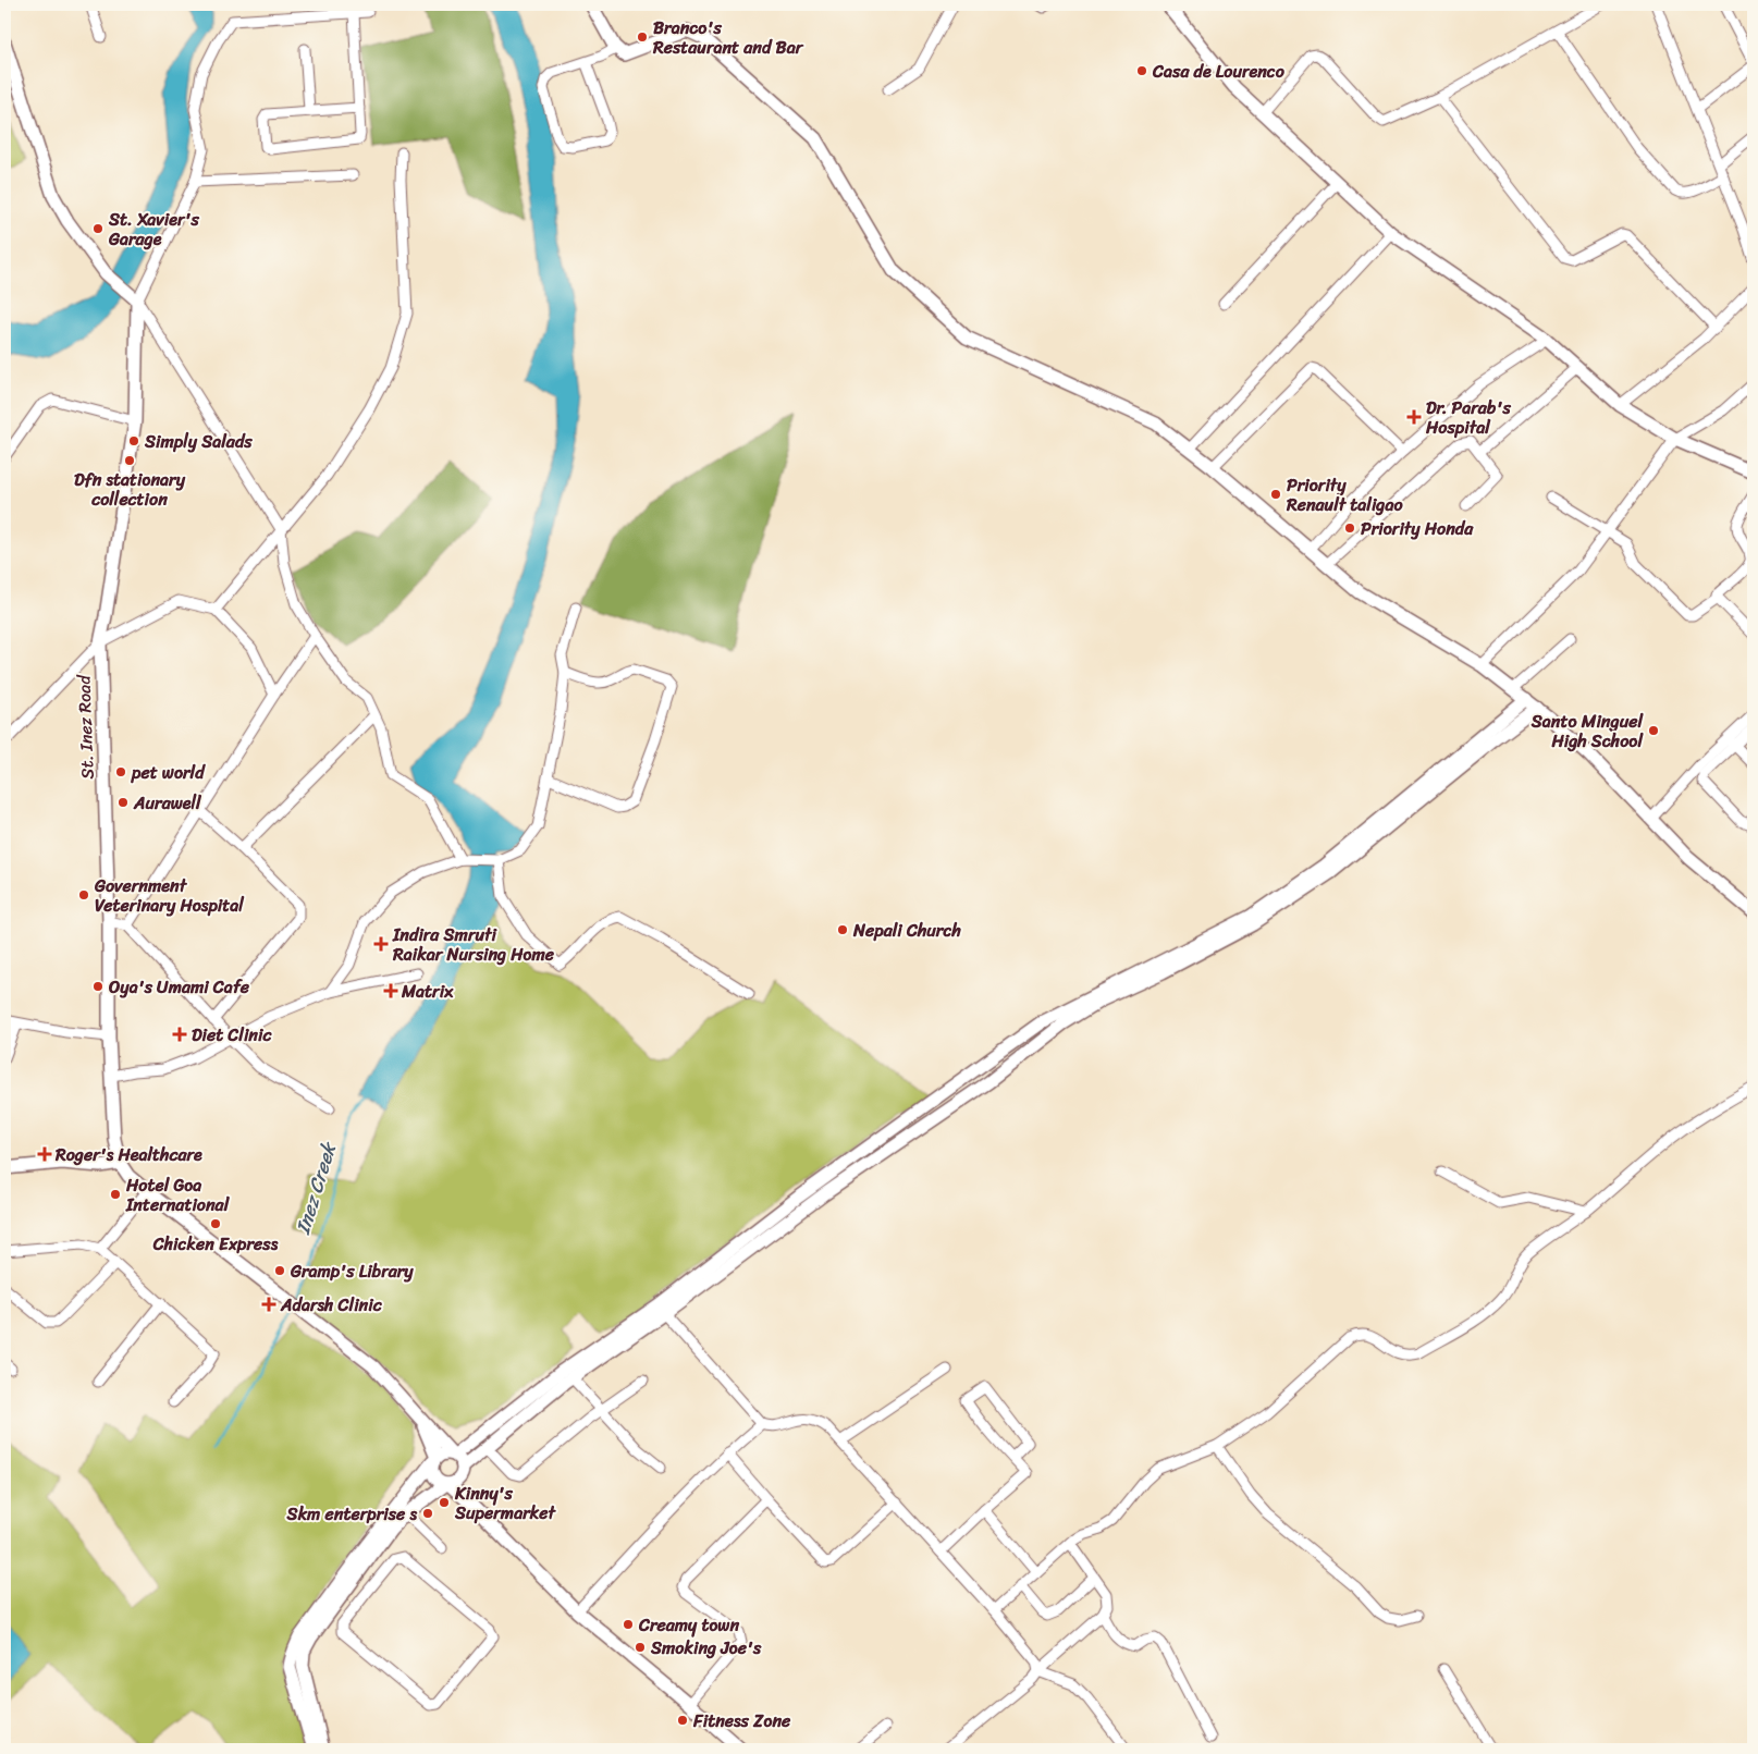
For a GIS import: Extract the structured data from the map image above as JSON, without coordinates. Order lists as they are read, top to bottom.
{
  "streets": {
    "street": ["St. Inez Road"]
  },
  "water": ["Inez Creek"],
  "places": {
    "other": [
      "Branco's Restaurant and Bar",
      "Casa de Lourenco",
      "St. Xavier's Garage",
      "Simply Salads",
      "Dfn stationary collection",
      "Priority Renault taligao",
      "Priority Honda",
      "Santo Minguel High School",
      "pet world",
      "Aurawell",
      "Government Veterinary Hospital",
      "Nepali Church",
      "Oya's Umami Cafe",
      "Hotel Goa International",
      "Chicken Express",
      "Gramp's Library",
      "Kinny's Supermarket",
      "Skm enterprise s",
      "Creamy town",
      "Smoking Joe's",
      "Fitness Zone"
    ],
    "health": [
      "Dr. Parab's Hospital",
      "Indira Smruti Raikar Nursing Home",
      "Matrix",
      "Diet Clinic",
      "Roger's Healthcare",
      "Adarsh Clinic"
    ]
  }
}
